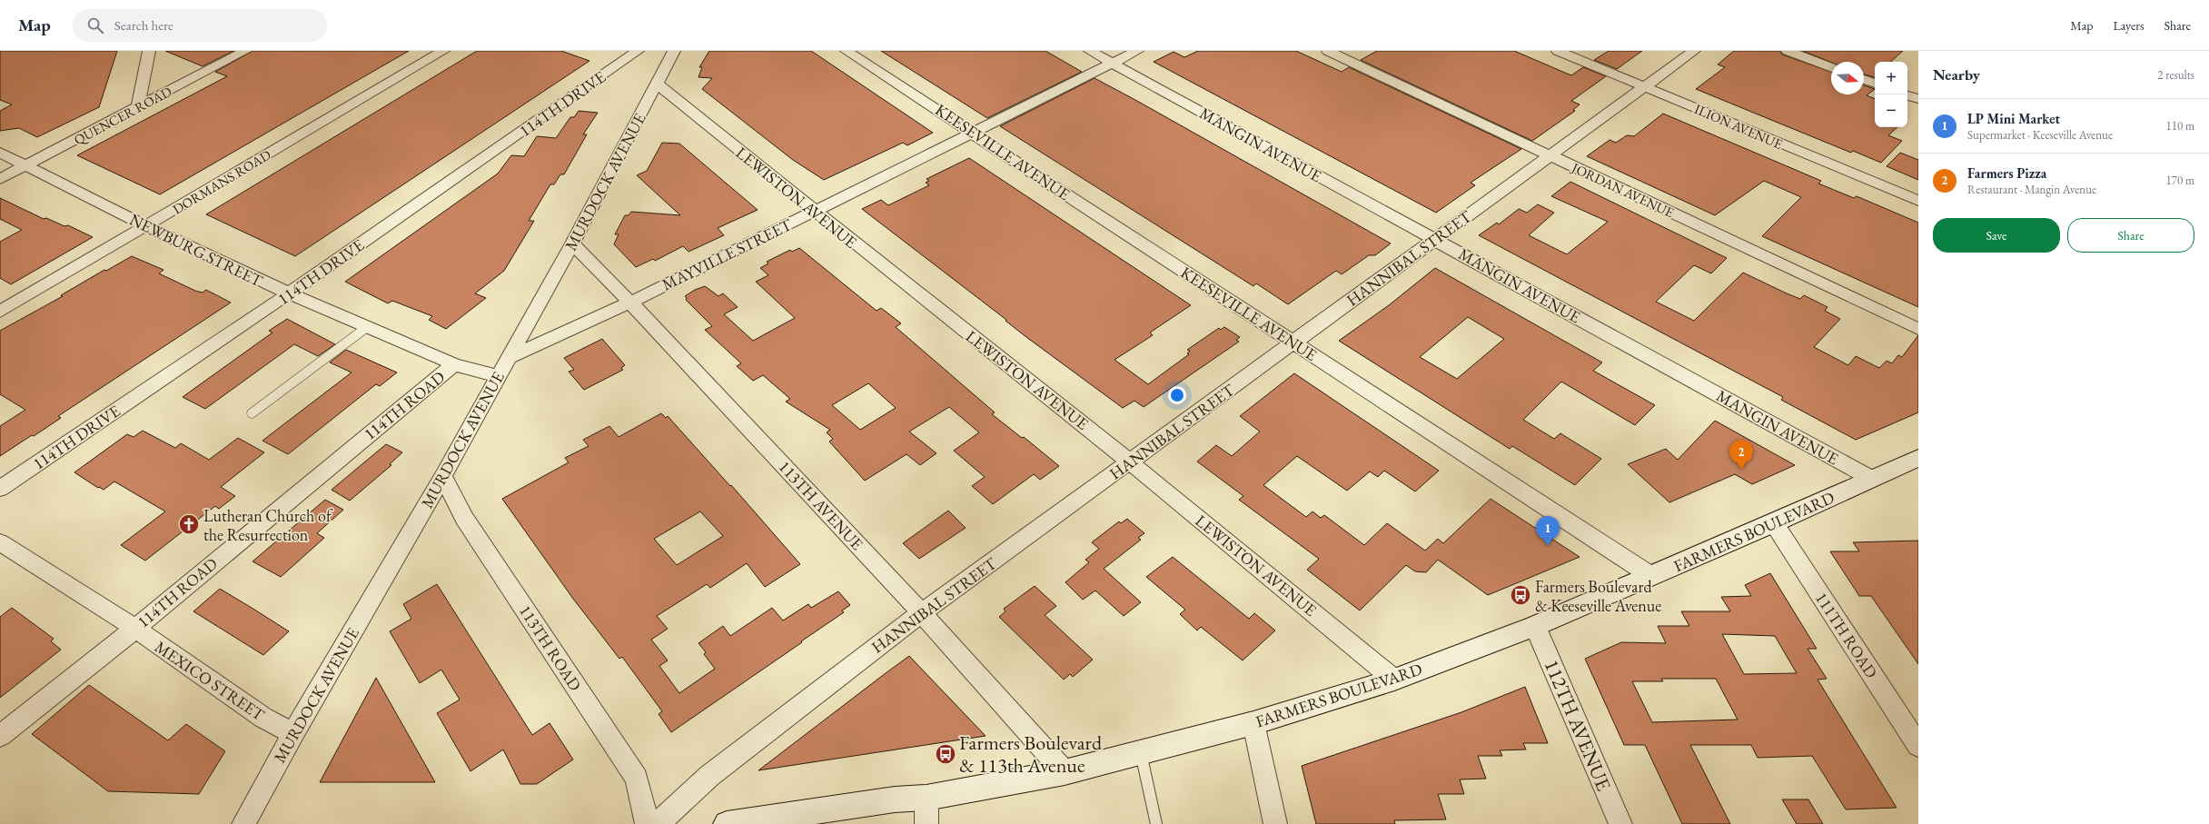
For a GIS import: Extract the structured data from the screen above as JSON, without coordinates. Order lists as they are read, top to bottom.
{
  "streets": {
    "main road": ["FARMERS BOULEVARD"],
    "street": [
      "114TH DRIVE",
      "QUENCER ROAD",
      "ILION AVENUE",
      "MANGIN AVENUE",
      "KEESEVILLE AVENUE",
      "DORMANS ROAD",
      "MURDOCK AVENUE",
      "JORDAN AVENUE",
      "LEWISTON AVENUE",
      "NEWBURG STREET",
      "MAYVILLE STREET",
      "HANNIBAL STREET",
      "114TH ROAD",
      "113TH AVENUE",
      "111TH ROAD",
      "113TH ROAD",
      "MEXICO STREET",
      "112TH AVENUE"
    ]
  },
  "crossings": [
    ["114TH DRIVE", "NEWBURG STREET"],
    ["QUENCER ROAD", "NEWBURG STREET"],
    ["ILION AVENUE", "HANNIBAL STREET"],
    ["MANGIN AVENUE", "MAYVILLE STREET"],
    ["MANGIN AVENUE", "HANNIBAL STREET"],
    ["MANGIN AVENUE", "FARMERS BOULEVARD"],
    ["KEESEVILLE AVENUE", "MAYVILLE STREET"],
    ["KEESEVILLE AVENUE", "HANNIBAL STREET"],
    ["KEESEVILLE AVENUE", "FARMERS BOULEVARD"],
    ["DORMANS ROAD", "NEWBURG STREET"],
    ["MURDOCK AVENUE", "LEWISTON AVENUE"],
    ["MURDOCK AVENUE", "NEWBURG STREET"],
    ["MURDOCK AVENUE", "MAYVILLE STREET"],
    ["MURDOCK AVENUE", "113TH AVENUE"],
    ["MURDOCK AVENUE", "113TH ROAD"],
    ["MURDOCK AVENUE", "MEXICO STREET"],
    ["JORDAN AVENUE", "HANNIBAL STREET"],
    ["LEWISTON AVENUE", "MAYVILLE STREET"],
    ["LEWISTON AVENUE", "HANNIBAL STREET"],
    ["LEWISTON AVENUE", "FARMERS BOULEVARD"],
    ["NEWBURG STREET", "114TH ROAD"],
    ["MAYVILLE STREET", "113TH AVENUE"],
    ["HANNIBAL STREET", "113TH AVENUE"],
    ["114TH ROAD", "MEXICO STREET"],
    ["113TH AVENUE", "FARMERS BOULEVARD"],
    ["FARMERS BOULEVARD", "111TH ROAD"],
    ["FARMERS BOULEVARD", "112TH AVENUE"]
  ],
  "places": {
    "church": ["Lutheran Church of the Resurrection"],
    "bus stop": ["Farmers Boulevard & Keeseville Avenue", "Farmers Boulevard & 113th Avenue"]
  },
  "north": "right",
  "page": {
    "header": "Map",
    "search": "Search here",
    "nav": ["Map", "Layers", "Share"],
    "heading": ["Nearby", "2 results"],
    "map_buttons": ["+", "−"],
    "list": [
      {
        "mark": "1",
        "name": "LP Mini Market",
        "note": "Supermarket · Keeseville Avenue",
        "value": "110 m"
      },
      {
        "mark": "2",
        "name": "Farmers Pizza",
        "note": "Restaurant · Mangin Avenue",
        "value": "170 m"
      }
    ],
    "buttons": ["Save", "Share"],
    "pins": ["2", "1"]
  }
}
